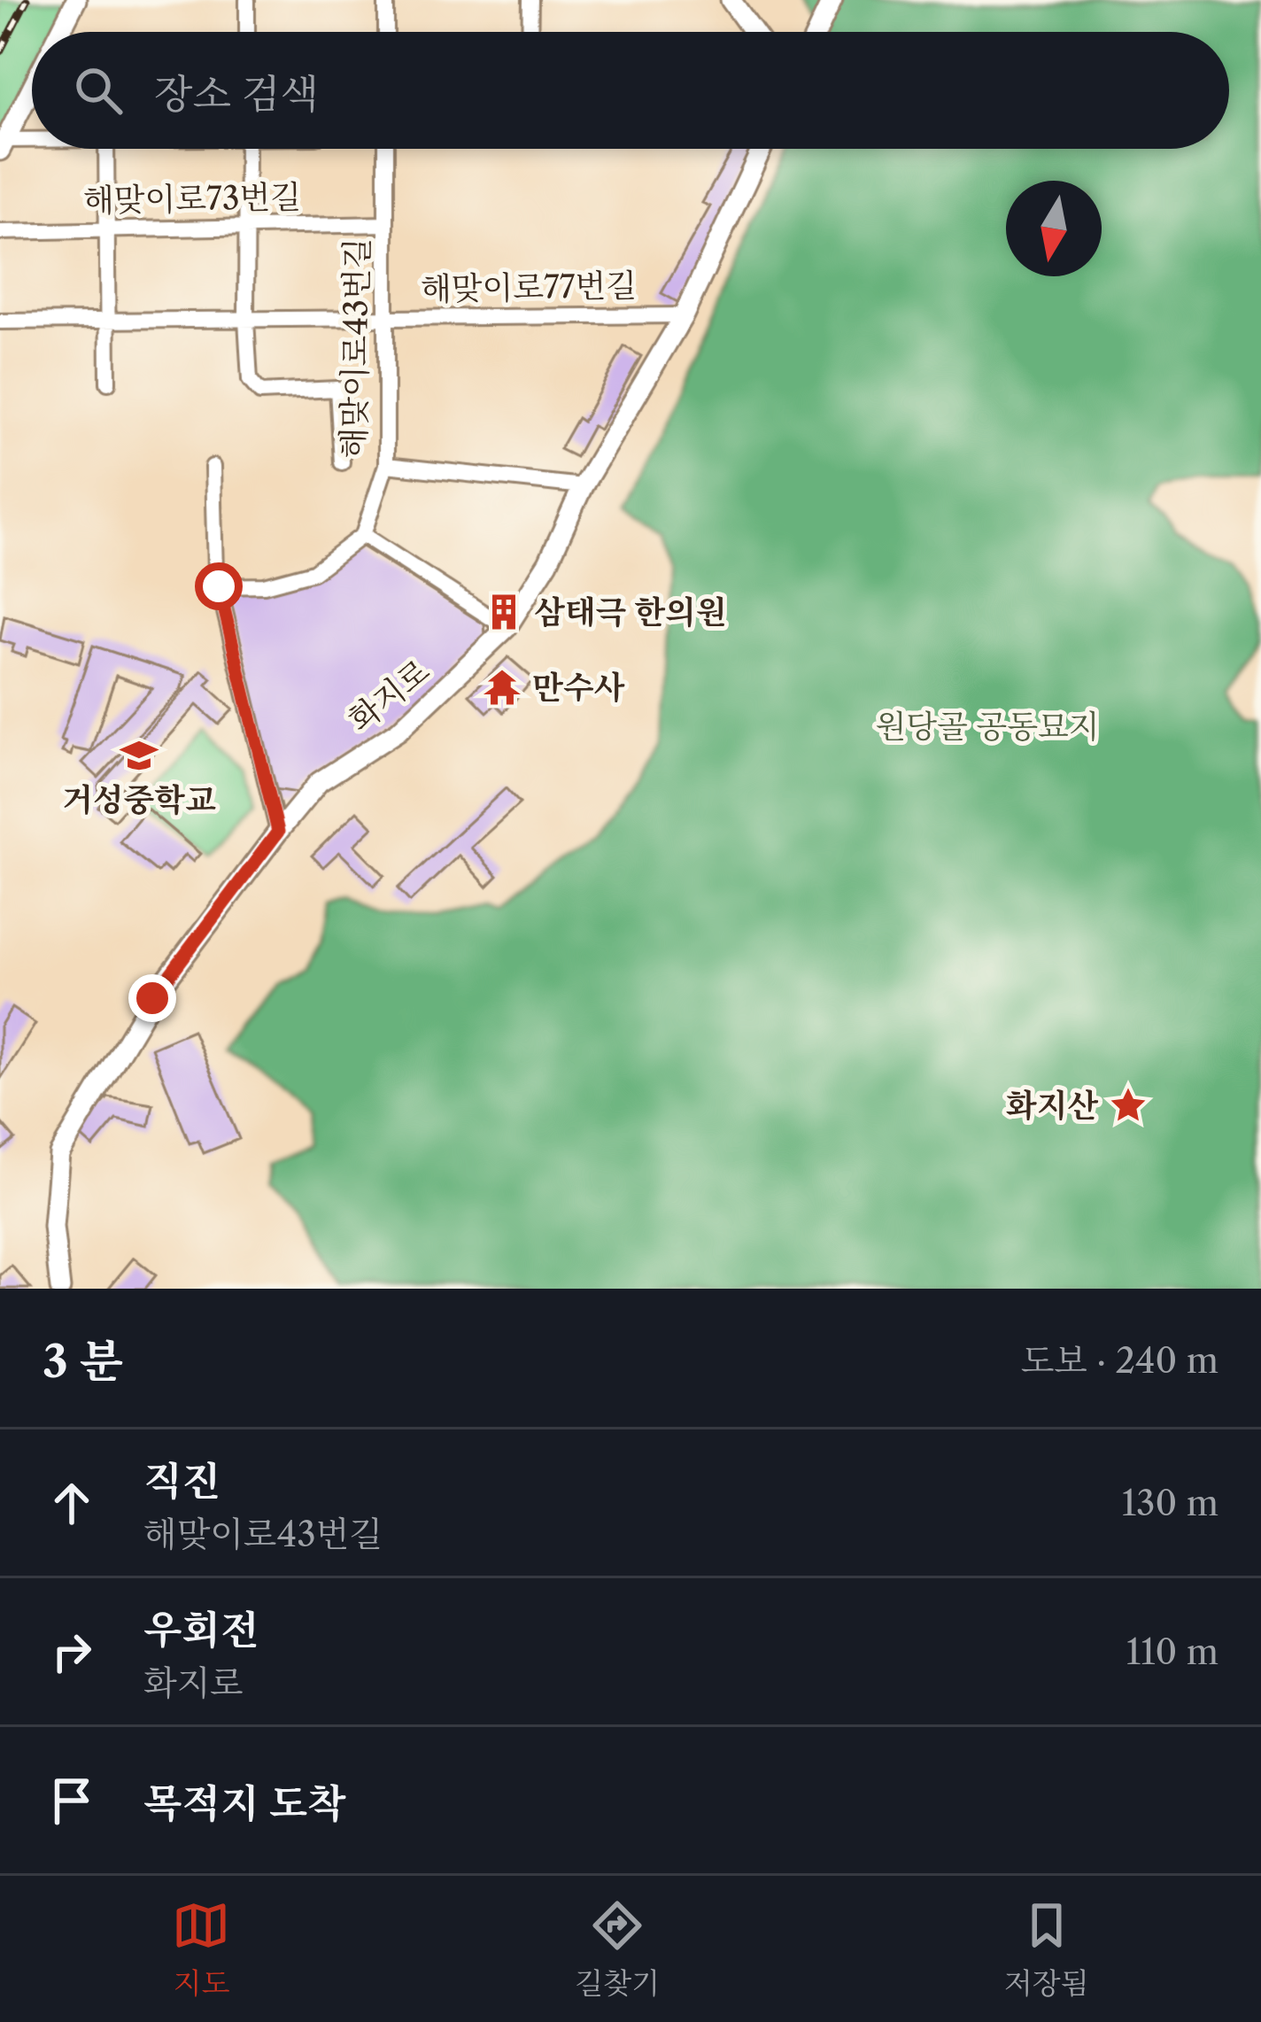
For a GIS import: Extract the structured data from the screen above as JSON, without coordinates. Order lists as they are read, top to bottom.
{
  "streets": {
    "street": [
      "해맞이로73번길",
      "해맞이로77번길",
      "해맞이로43번길",
      "화지로"
    ]
  },
  "crossings": [
    ["해맞이로73번길", "해맞이로43번길"],
    ["해맞이로77번길", "해맞이로43번길"],
    ["해맞이로77번길", "화지로"]
  ],
  "parks": ["원당골 공동묘지"],
  "places": {
    "building": ["삼태극 한의원"],
    "temple": ["만수사"],
    "school or university": ["거성중학교"],
    "place": ["화지산"]
  },
  "north": "bottom",
  "page": {
    "search": "장소 검색",
    "heading": ["3 분", "도보 · 240 m"],
    "list": [
      ["직진", "해맞이로43번길", "130 m"],
      ["우회전", "화지로", "110 m"],
      "목적지 도착"
    ],
    "nav": ["지도", "길찾기", "저장됨"]
  }
}
